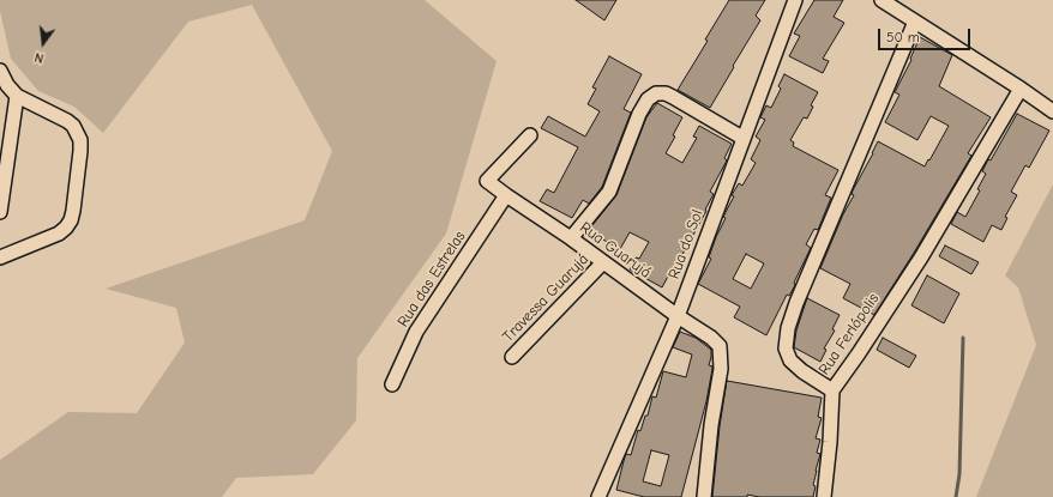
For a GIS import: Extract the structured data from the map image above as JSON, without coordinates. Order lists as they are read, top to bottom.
{
  "streets": {
    "street": [
      "Rua do Sol",
      "Rua Guarujá",
      "Rua das Estrelas",
      "Travessa Guarujá",
      "Rua Ferlópolis"
    ]
  },
  "crossings": [
    ["Rua do Sol", "Rua Guarujá"],
    ["Rua Guarujá", "Rua das Estrelas"],
    ["Rua Guarujá", "Travessa Guarujá"]
  ],
  "scale_bar": "50 m",
  "north": "bottom"
}
